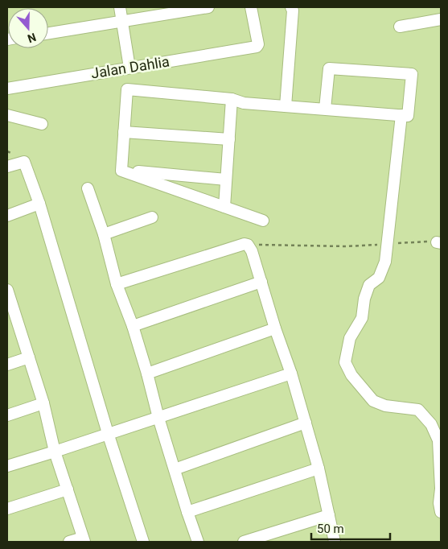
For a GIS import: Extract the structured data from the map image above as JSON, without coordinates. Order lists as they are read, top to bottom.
{
  "streets": {
    "street": ["Jalan Dahlia"]
  },
  "scale_bar": "50 m",
  "north": "bottom"
}
